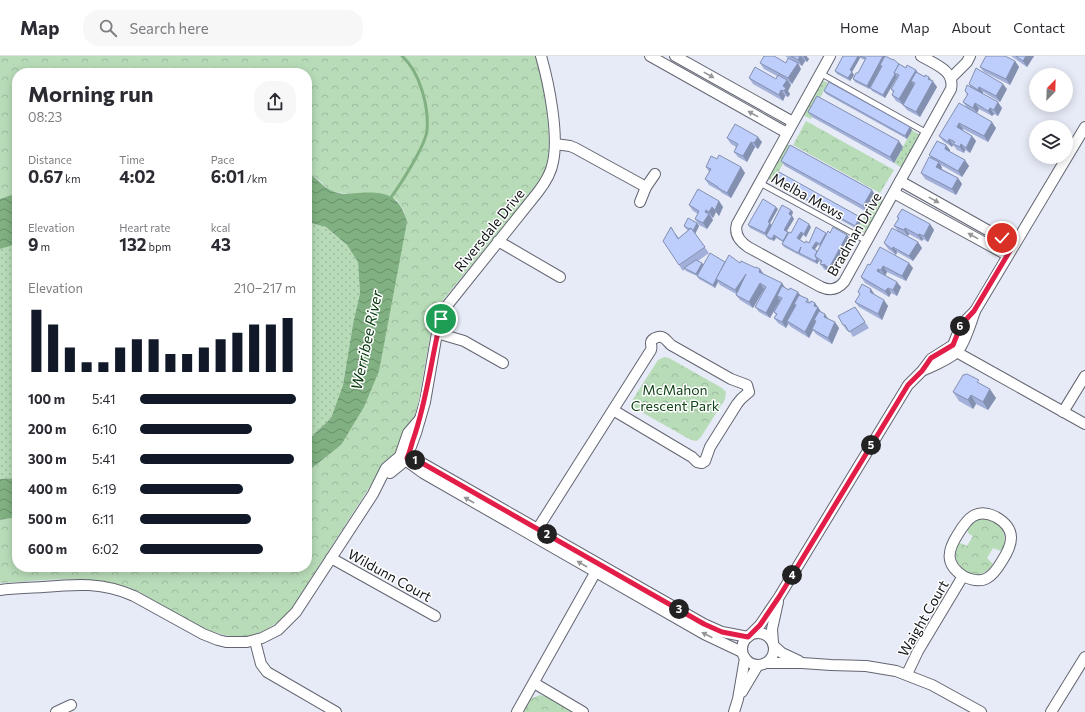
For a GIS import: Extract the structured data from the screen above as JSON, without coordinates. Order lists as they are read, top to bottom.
{
  "streets": {
    "street": [
      "Riversdale Drive",
      "Bradman Drive",
      "Wildunn Court",
      "Waight Court"
    ],
    "lane": ["Melba Mews"]
  },
  "crossings": [
    ["Melba Mews", "Bradman Drive"],
    ["Riversdale Drive", "Wildunn Court"]
  ],
  "water": ["Werribee River"],
  "parks": ["McMahon Crescent Park"],
  "north": "top right",
  "page": {
    "header": "Map",
    "search": "Search here",
    "nav": [
      "Home",
      "Map",
      "About",
      "Contact"
    ],
    "heading": ["Morning run", "08:23"],
    "stats": [
      ["Distance", "0.67 km"],
      ["Time", "4:02"],
      ["Pace", "6:01 /km"],
      ["Elevation", "9 m"],
      ["Heart rate", "132 bpm"],
      ["kcal", "43"]
    ],
    "chart": ["Elevation", "210–217 m"],
    "pins": [
      "6",
      "5",
      "1",
      "2",
      "4",
      "3"
    ],
    "list": [
      {
        "name": "100 m",
        "note": "5:41"
      },
      {
        "name": "200 m",
        "note": "6:10"
      },
      {
        "name": "300 m",
        "note": "5:41"
      },
      {
        "name": "400 m",
        "note": "6:19"
      },
      {
        "name": "500 m",
        "note": "6:11"
      },
      {
        "name": "600 m",
        "note": "6:02"
      }
    ]
  }
}
